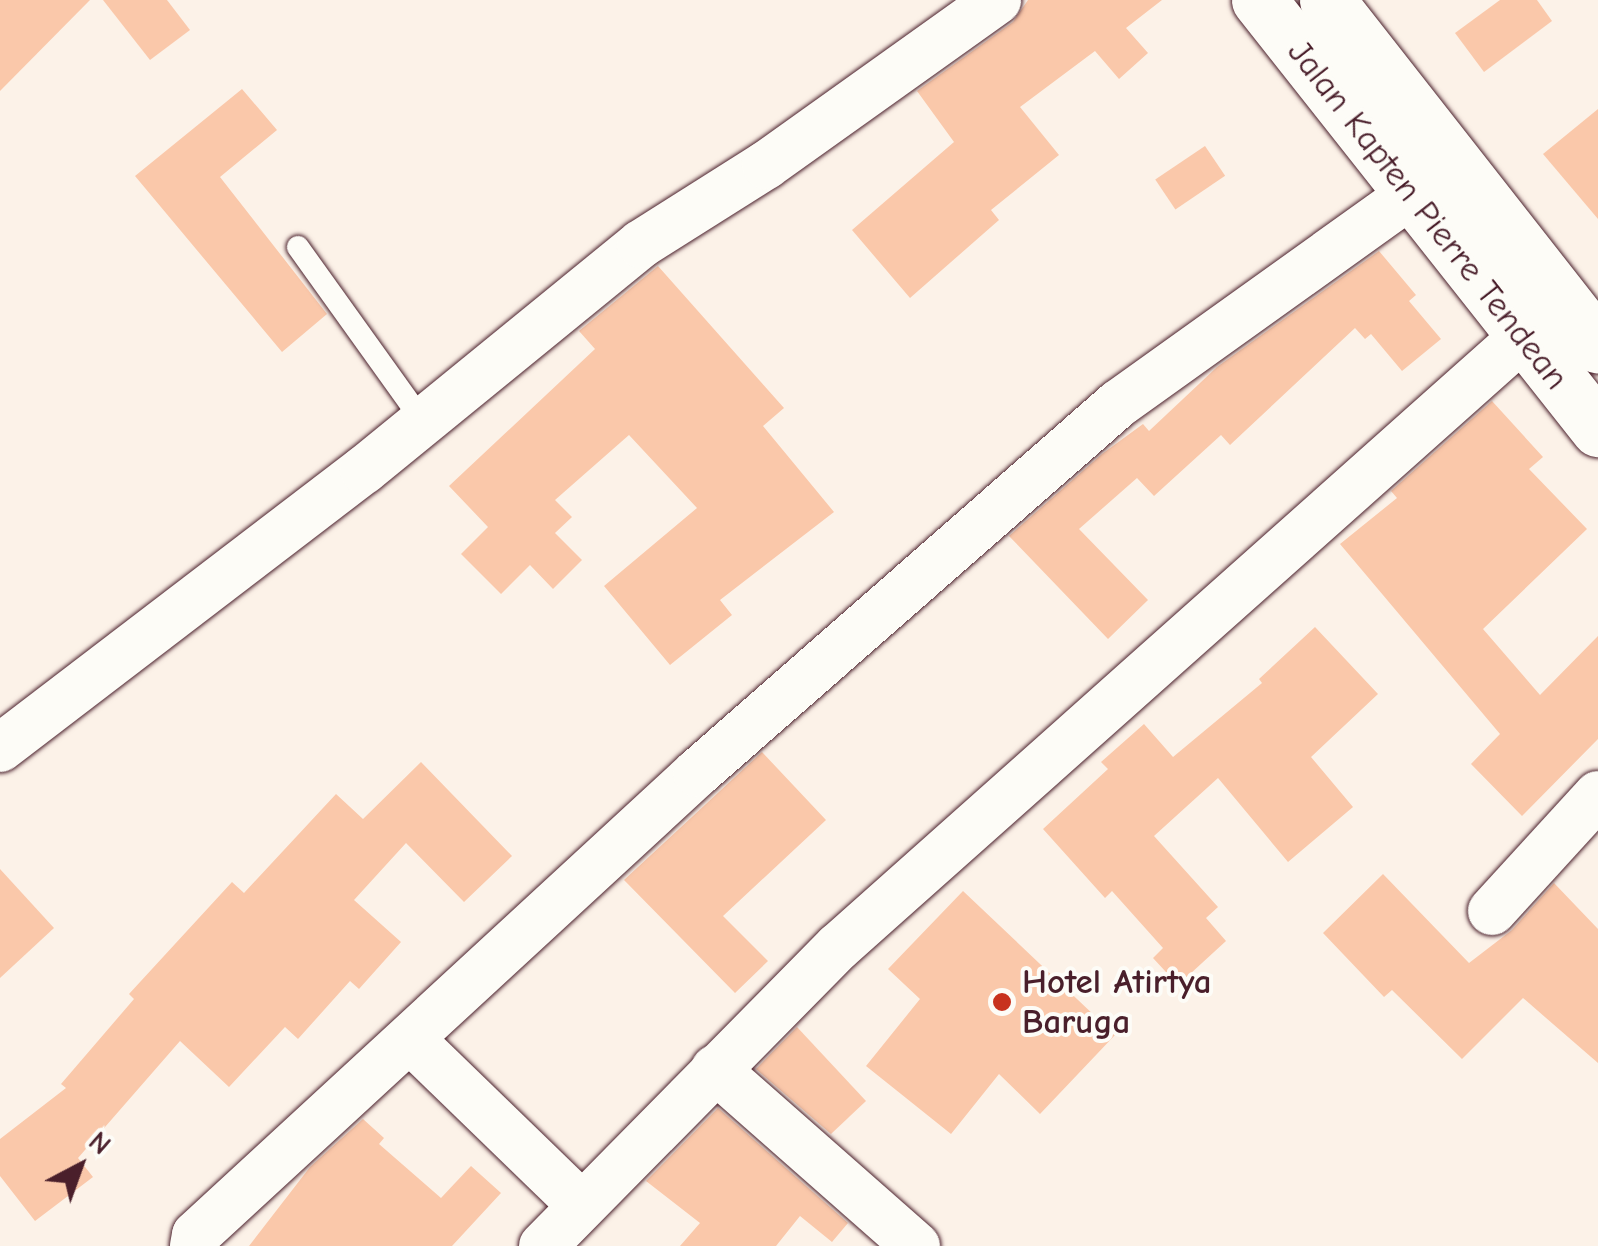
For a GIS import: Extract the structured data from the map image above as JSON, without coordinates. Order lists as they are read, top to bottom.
{
  "streets": {
    "highway": ["Jalan Kapten Pierre Tendean"]
  },
  "places": ["Hotel Atirtya Baruga"],
  "north": "top right"
}
